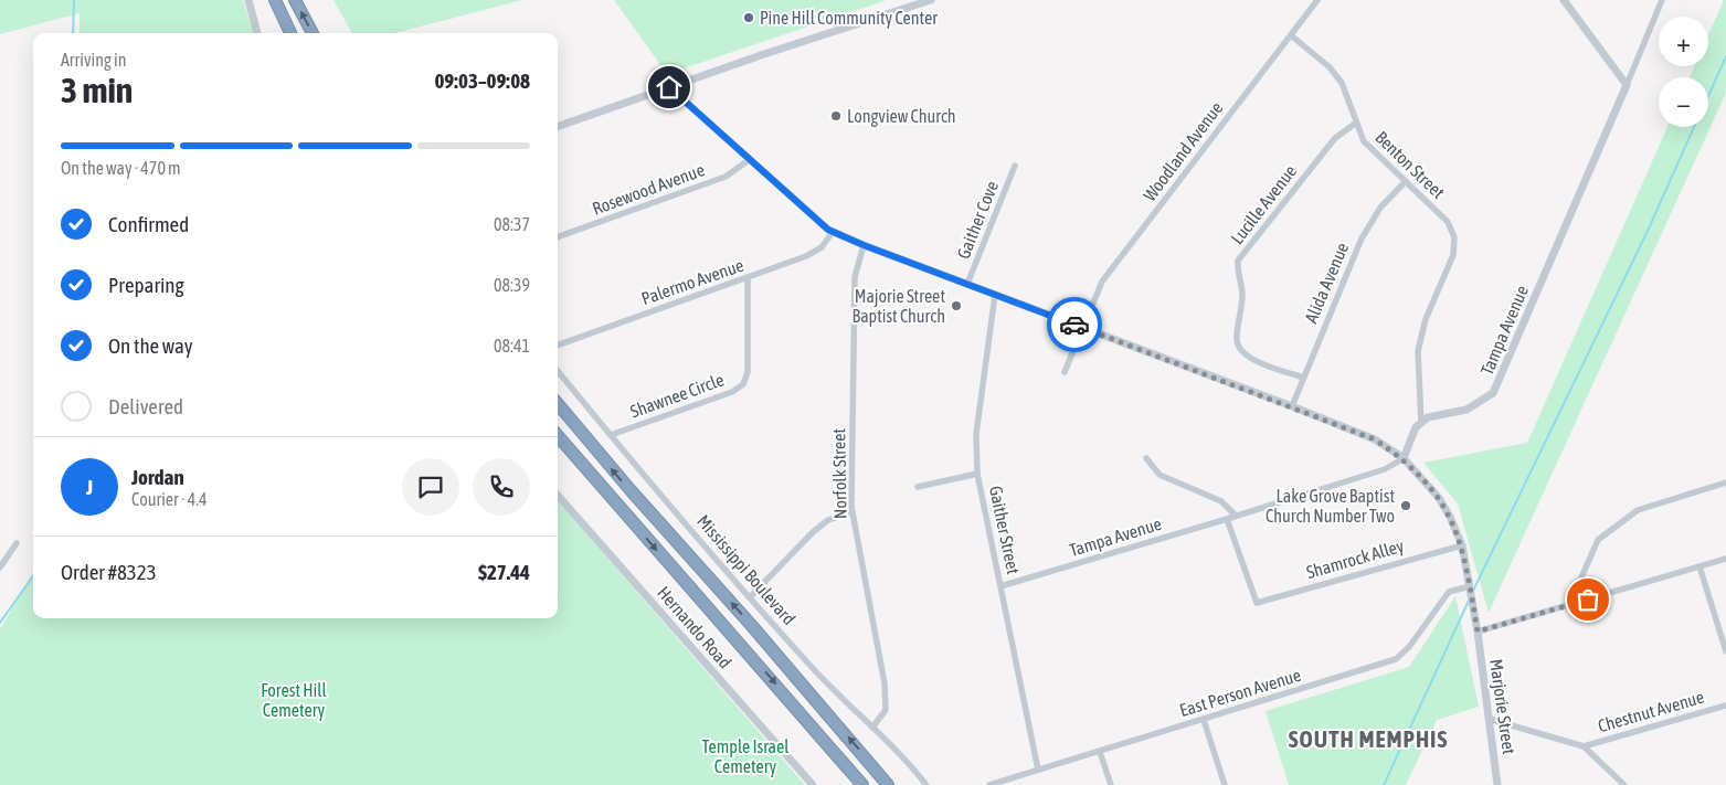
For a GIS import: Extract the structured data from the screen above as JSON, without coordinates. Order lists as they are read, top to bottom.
{
  "streets": {
    "street": [
      "Woodland Avenue",
      "Benton Street",
      "Rosewood Avenue",
      "Lucille Avenue",
      "Gaither Cove",
      "Palermo Avenue",
      "Alida Avenue",
      "Tampa Avenue",
      "Shawnee Circle",
      "Norfolk Street",
      "Gaither Street",
      "Shamrock Alley",
      "Mississippi Boulevard",
      "Hernando Road",
      "East Person Avenue",
      "Marjorie Street",
      "Chestnut Avenue"
    ]
  },
  "crossings": [
    ["Woodland Avenue", "Benton Street"],
    ["Woodland Avenue", "Marjorie Street"],
    ["Benton Street", "Lucille Avenue"],
    ["Benton Street", "Alida Avenue"],
    ["Benton Street", "Tampa Avenue"],
    ["Rosewood Avenue", "Marjorie Street"],
    ["Lucille Avenue", "Alida Avenue"],
    ["Gaither Cove", "Marjorie Street"],
    ["Palermo Avenue", "Shawnee Circle"],
    ["Palermo Avenue", "Marjorie Street"],
    ["Alida Avenue", "Marjorie Street"],
    ["Tampa Avenue", "Gaither Street"],
    ["Tampa Avenue", "Shamrock Alley"],
    ["Tampa Avenue", "Marjorie Street"],
    ["Shawnee Circle", "Mississippi Boulevard"],
    ["Norfolk Street", "Mississippi Boulevard"],
    ["Norfolk Street", "Marjorie Street"],
    ["Gaither Street", "East Person Avenue"],
    ["Gaither Street", "Marjorie Street"],
    ["Shamrock Alley", "Marjorie Street"],
    ["East Person Avenue", "Marjorie Street"]
  ],
  "districts": ["SOUTH MEMPHIS"],
  "parks": ["Forest Hill Cemetery", "Temple Israel Cemetery"],
  "places": [
    "Pine Hill Community Center",
    "Longview Church",
    "Majorie Street Baptist Church",
    "Lake Grove Baptist Church Number Two"
  ],
  "page": {
    "map_buttons": ["+", "−"],
    "heading": ["3 min", "Arriving in", "09:03–09:08"],
    "panel": [
      "Jordan",
      "Courier · 4.4",
      "Order #8323",
      "$27.44"
    ],
    "bar": "On the way · 470 m",
    "list": [
      ["Confirmed", "08:37"],
      ["Preparing", "08:39"],
      ["On the way", "08:41"],
      "Delivered"
    ],
    "round": "J"
  }
}
